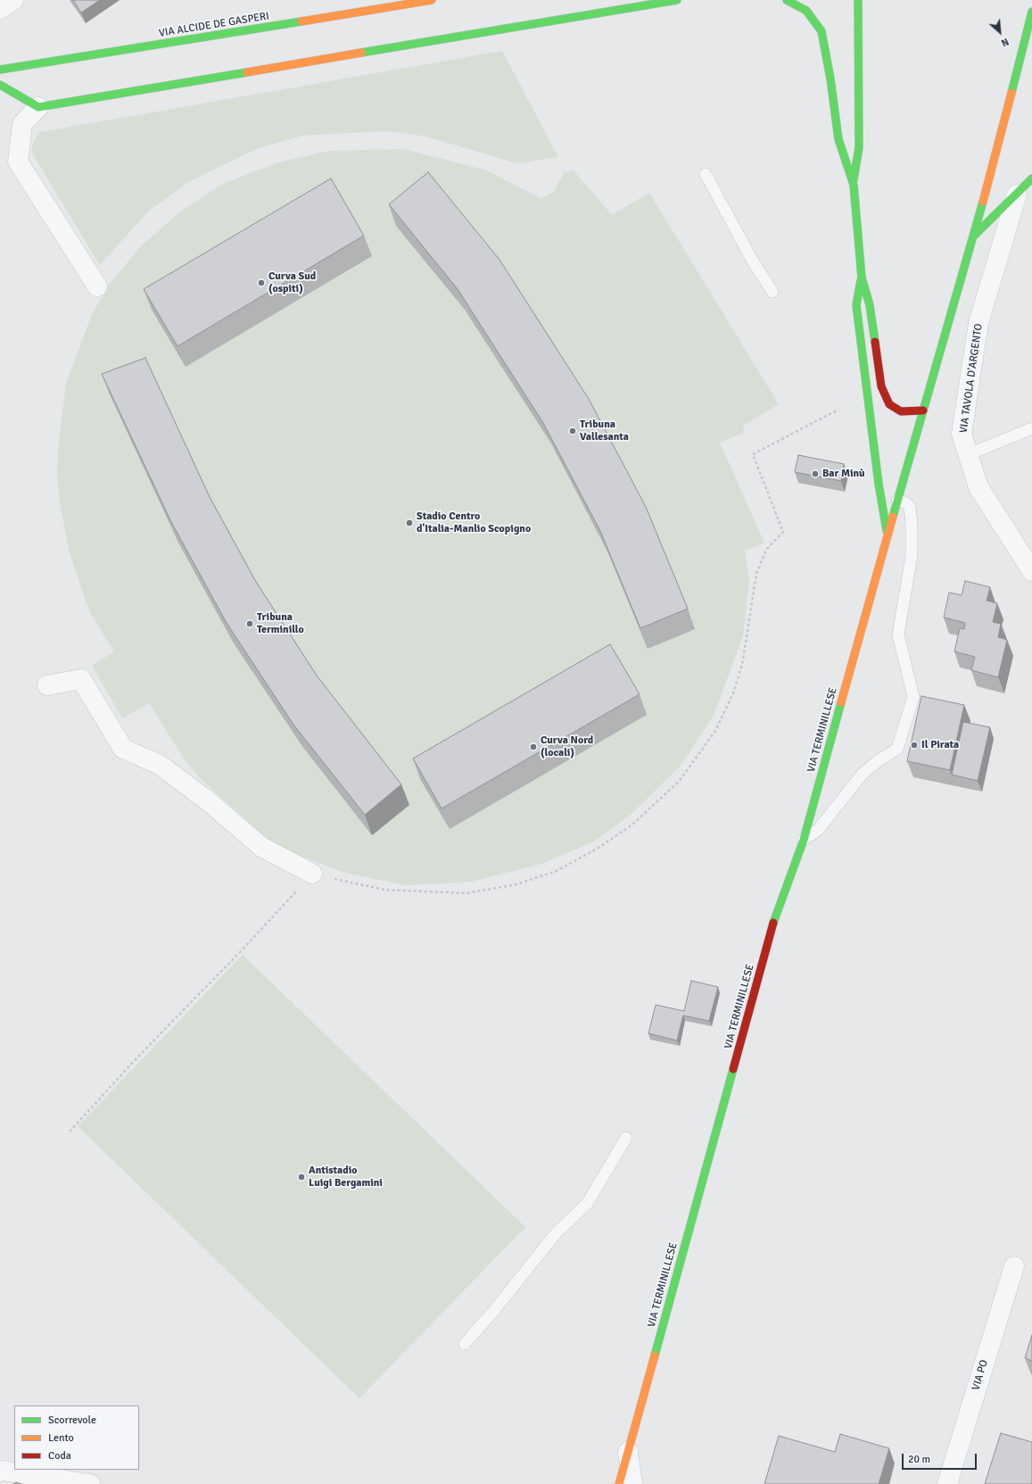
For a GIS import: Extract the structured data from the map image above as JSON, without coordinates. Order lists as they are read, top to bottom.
{
  "streets": {
    "street": [
      "VIA ALCIDE DE GASPERI",
      "VIA TAVOLA D'ARGENTO",
      "VIA TERMINILLESE",
      "VIA PO"
    ]
  },
  "places": [
    "Curva Sud (ospiti)",
    "Tribuna Vallesanta",
    "Bar Minù",
    "Stadio Centro d'Italia-Manlio Scopigno",
    "Tribuna Terminillo",
    "Il Pirata",
    "Curva Nord (locali)",
    "Antistadio Luigi Bergamini"
  ],
  "legend": ["Scorrevole", "Lento", "Coda"],
  "scale_bar": "20 m",
  "north": "bottom right"
}
